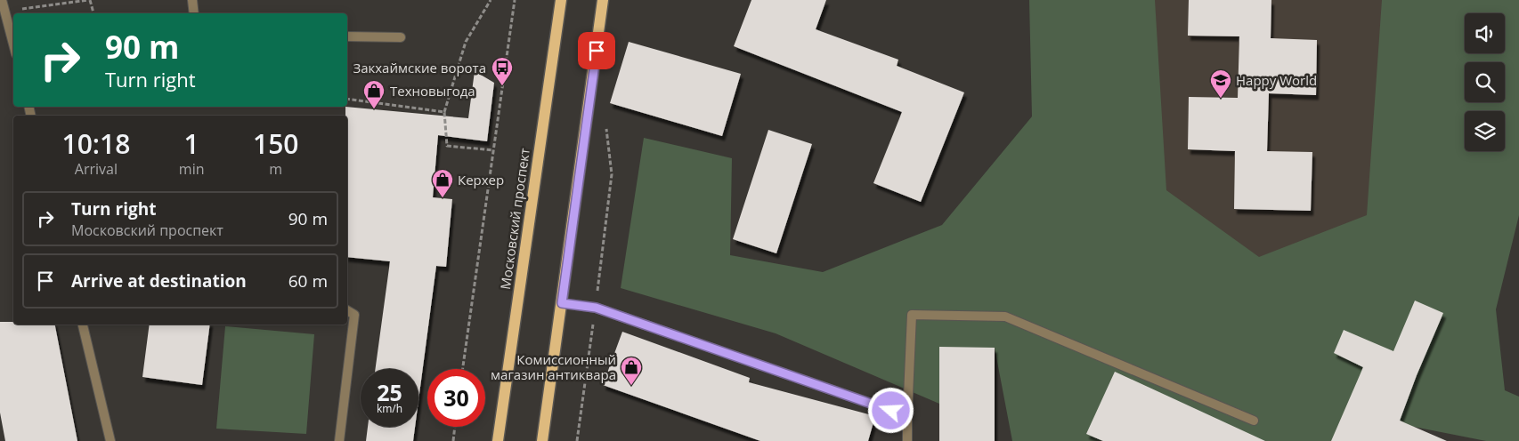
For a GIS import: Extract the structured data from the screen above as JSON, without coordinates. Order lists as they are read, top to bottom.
{
  "streets": {
    "main road": ["Московский проспект"]
  },
  "places": {
    "bus stop": ["Закхаймские ворота"],
    "school or university": ["Happy World"],
    "shop": ["Техновыгода", "Керхер", "Комиссионный магазин антиквара"]
  },
  "page": {
    "turn": ["90 m", "Turn right"],
    "eta": [
      "10:18",
      "Arrival",
      "1",
      "min",
      "150",
      "m"
    ],
    "list": [
      {
        "name": "Turn right",
        "note": "Московский проспект",
        "value": "90 m"
      },
      {
        "name": "Arrive at destination",
        "value": "60 m"
      }
    ],
    "speed": "25 km/h",
    "limit": "30"
  }
}
